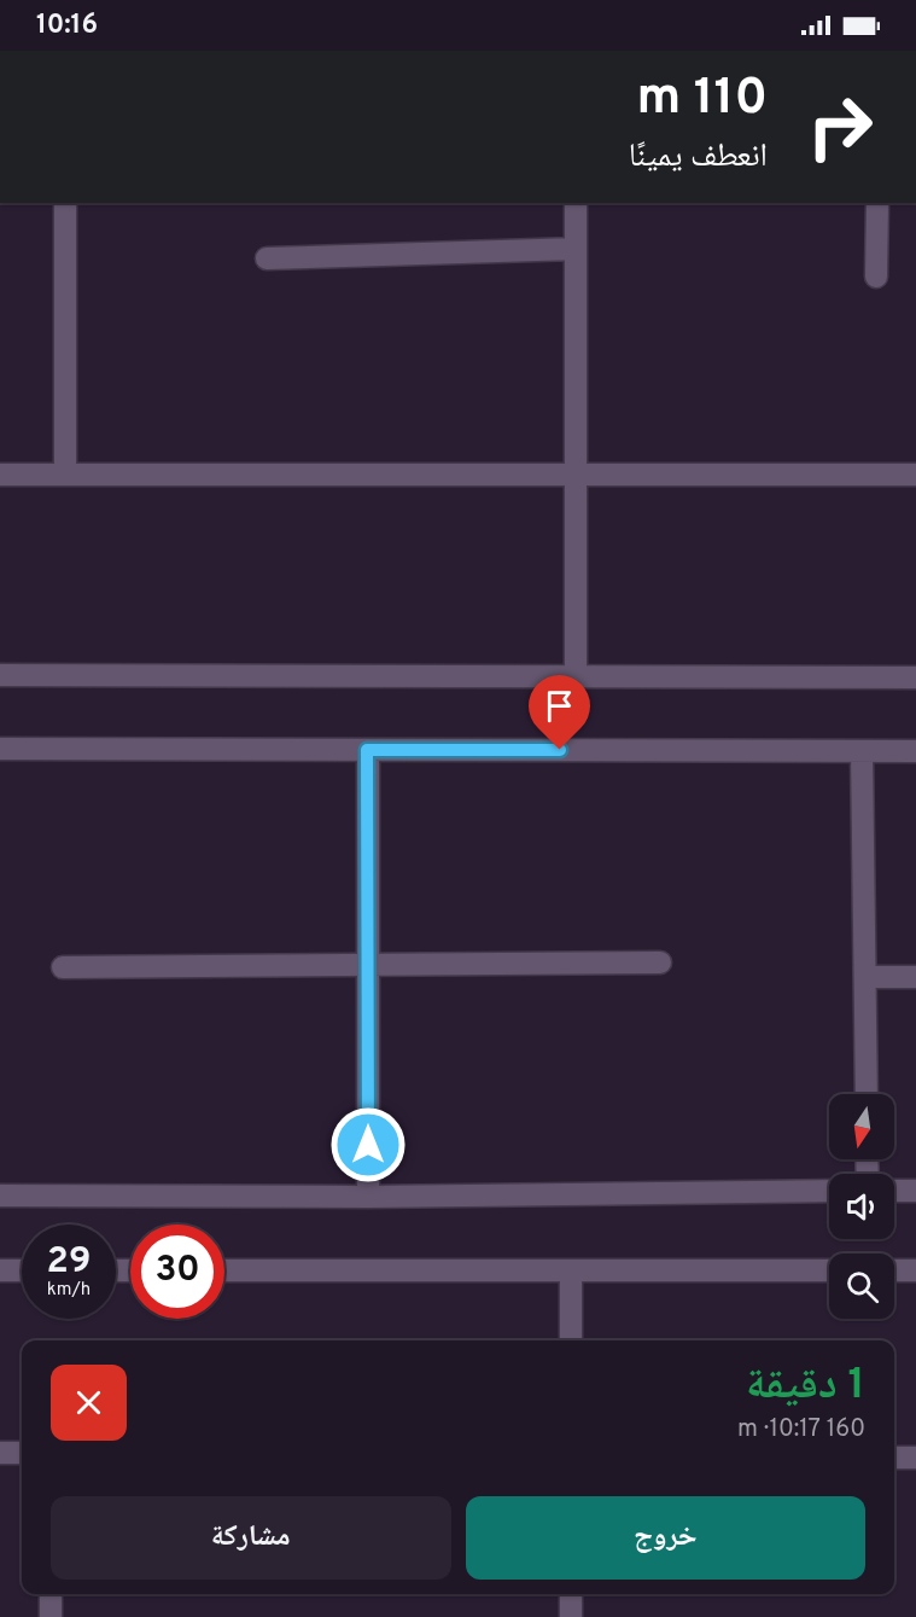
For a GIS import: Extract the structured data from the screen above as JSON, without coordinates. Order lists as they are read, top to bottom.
{
  "north": "bottom",
  "page": {
    "status": "10:16",
    "turn": ["110 m", "انعطف يمينًا"],
    "speed": "29 km/h",
    "limit": "30",
    "heading": ["1 دقيقة", "160 m · 10:17"],
    "buttons": ["خروج", "مشاركة"]
  }
}
